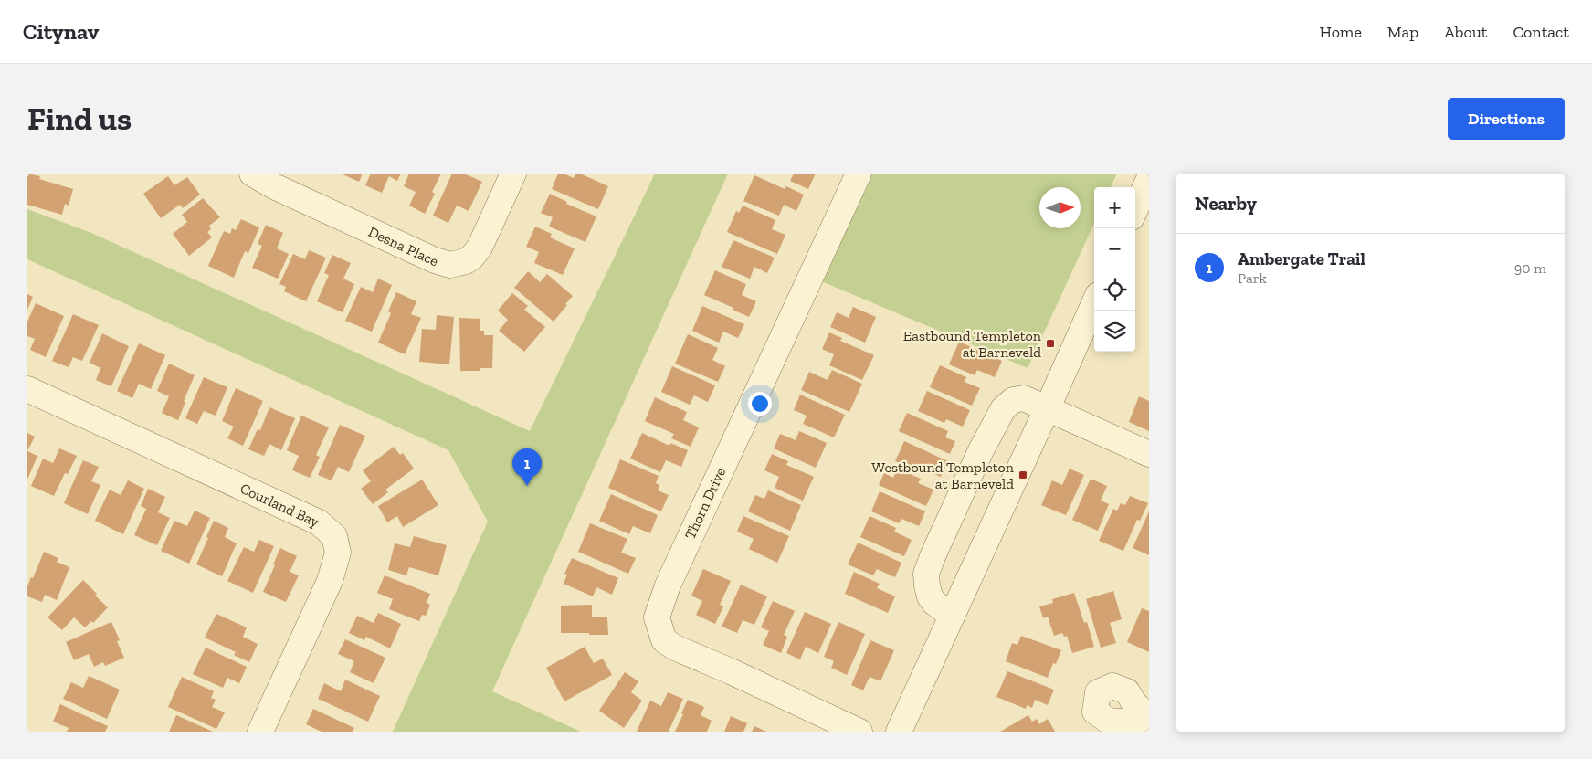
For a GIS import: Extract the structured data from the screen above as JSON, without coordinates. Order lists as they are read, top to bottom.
{
  "streets": {
    "street": ["Desna Place", "Thorn Drive", "Courland Bay"]
  },
  "places": {
    "transit": ["Eastbound Templeton at Barneveld", "Westbound Templeton at Barneveld"]
  },
  "north": "right",
  "page": {
    "header": "Citynav",
    "nav": [
      "Home",
      "Map",
      "About",
      "Contact"
    ],
    "buttons": "Directions",
    "title": "Find us",
    "heading": "Nearby",
    "map_buttons": ["+", "−"],
    "list": [
      {
        "mark": "1",
        "name": "Ambergate Trail",
        "note": "Park",
        "value": "90 m"
      }
    ],
    "pins": "1"
  }
}
